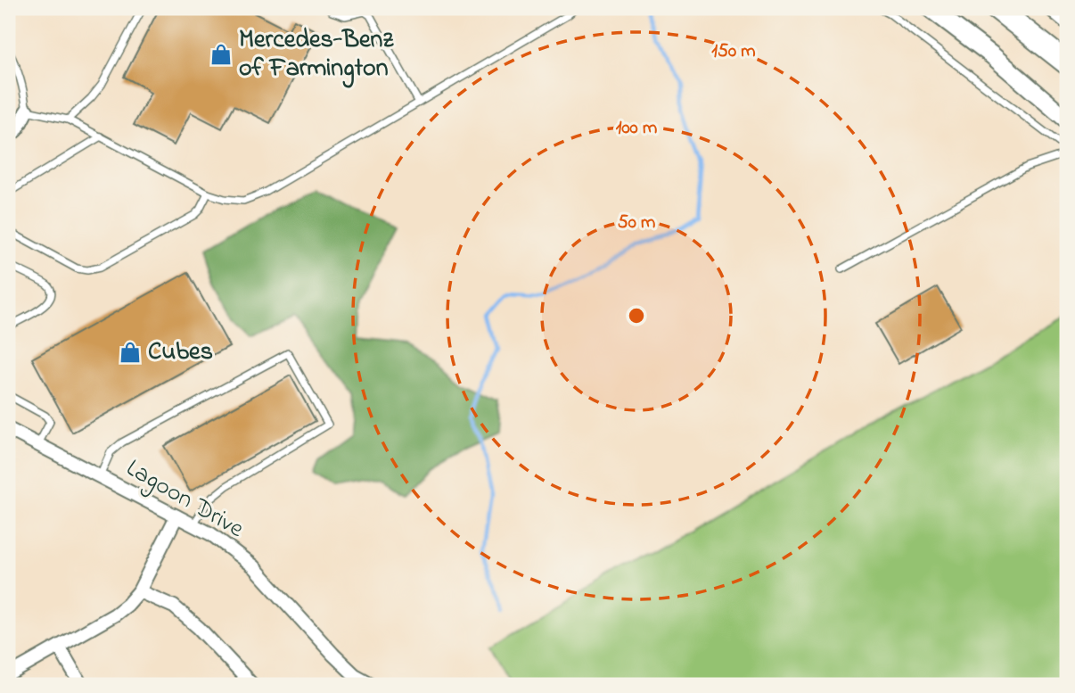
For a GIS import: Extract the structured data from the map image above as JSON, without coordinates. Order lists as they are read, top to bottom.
{
  "streets": {
    "street": ["Lagoon Drive"]
  },
  "places": {
    "shop": ["Mercedes-Benz of Farmington", "Cubes"]
  },
  "rings": ["150 m", "100 m", "50 m"]
}
